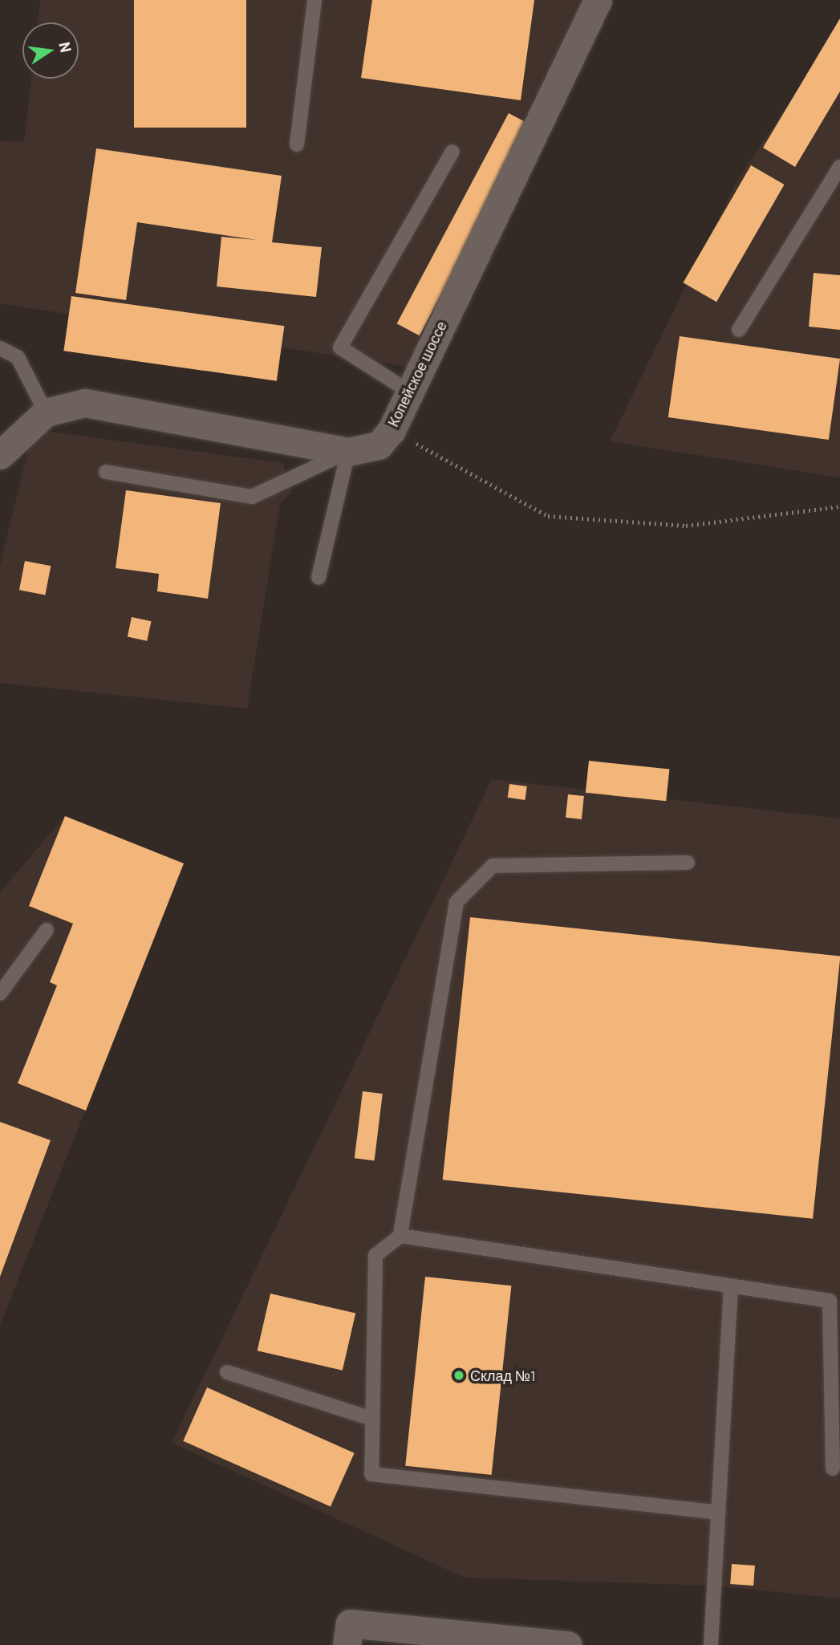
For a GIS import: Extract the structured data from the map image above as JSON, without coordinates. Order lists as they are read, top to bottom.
{
  "streets": {
    "street": ["Копейское шоссе"]
  },
  "places": ["Склад №1"],
  "north": "right"
}
